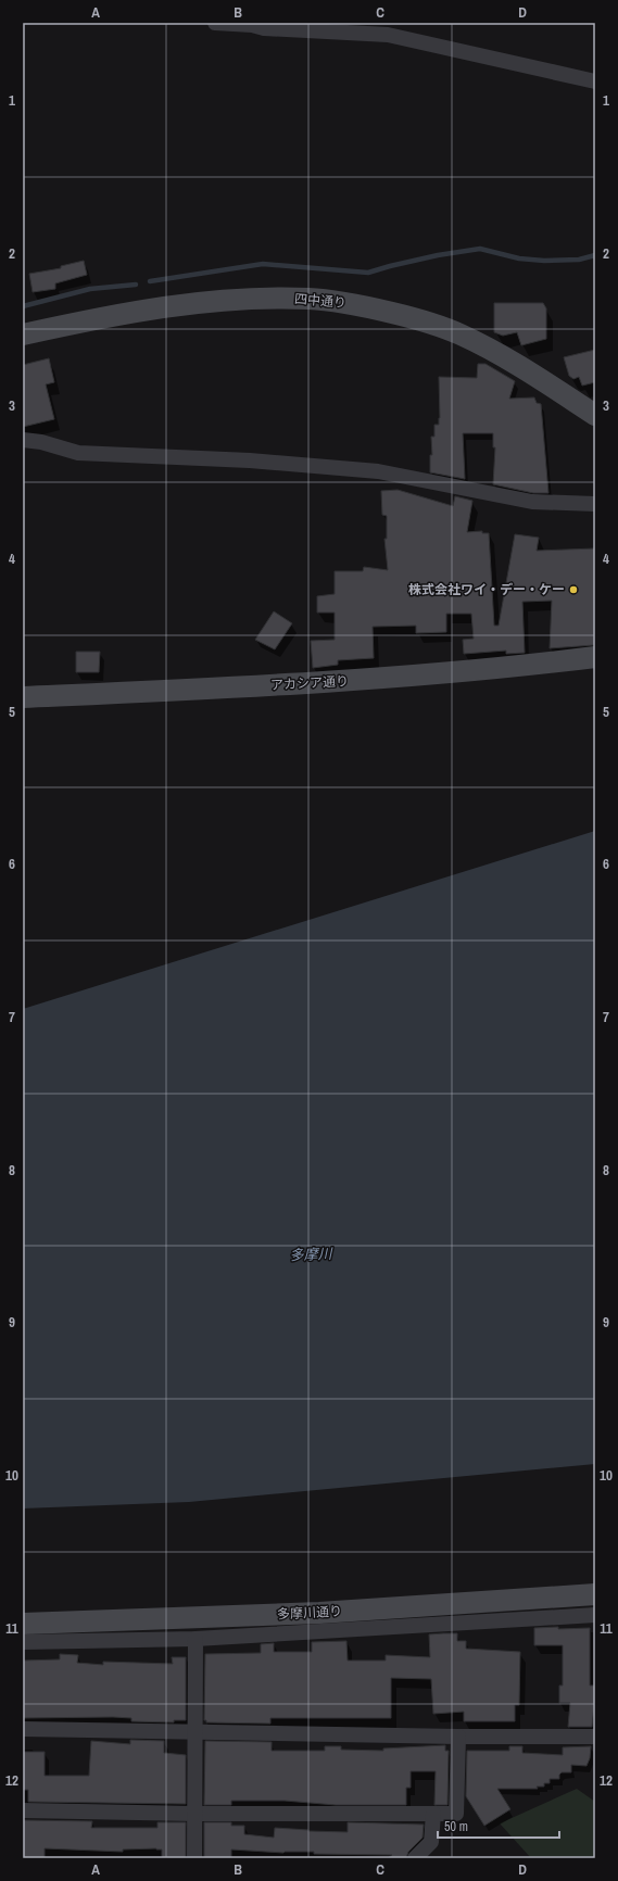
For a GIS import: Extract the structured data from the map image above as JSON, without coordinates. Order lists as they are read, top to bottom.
{
  "streets": {
    "street": ["四中通り", "アカシア通り", "多摩川通り"]
  },
  "water": ["多摩川"],
  "places": ["株式会社ワイ・デー・ケー"],
  "scale_bar": "50 m",
  "grid": {
    "columns": [
      "A",
      "B",
      "C",
      "D"
    ],
    "rows": [
      "1",
      "2",
      "3",
      "4",
      "5",
      "6",
      "7",
      "8",
      "9",
      "10",
      "11",
      "12"
    ]
  }
}
